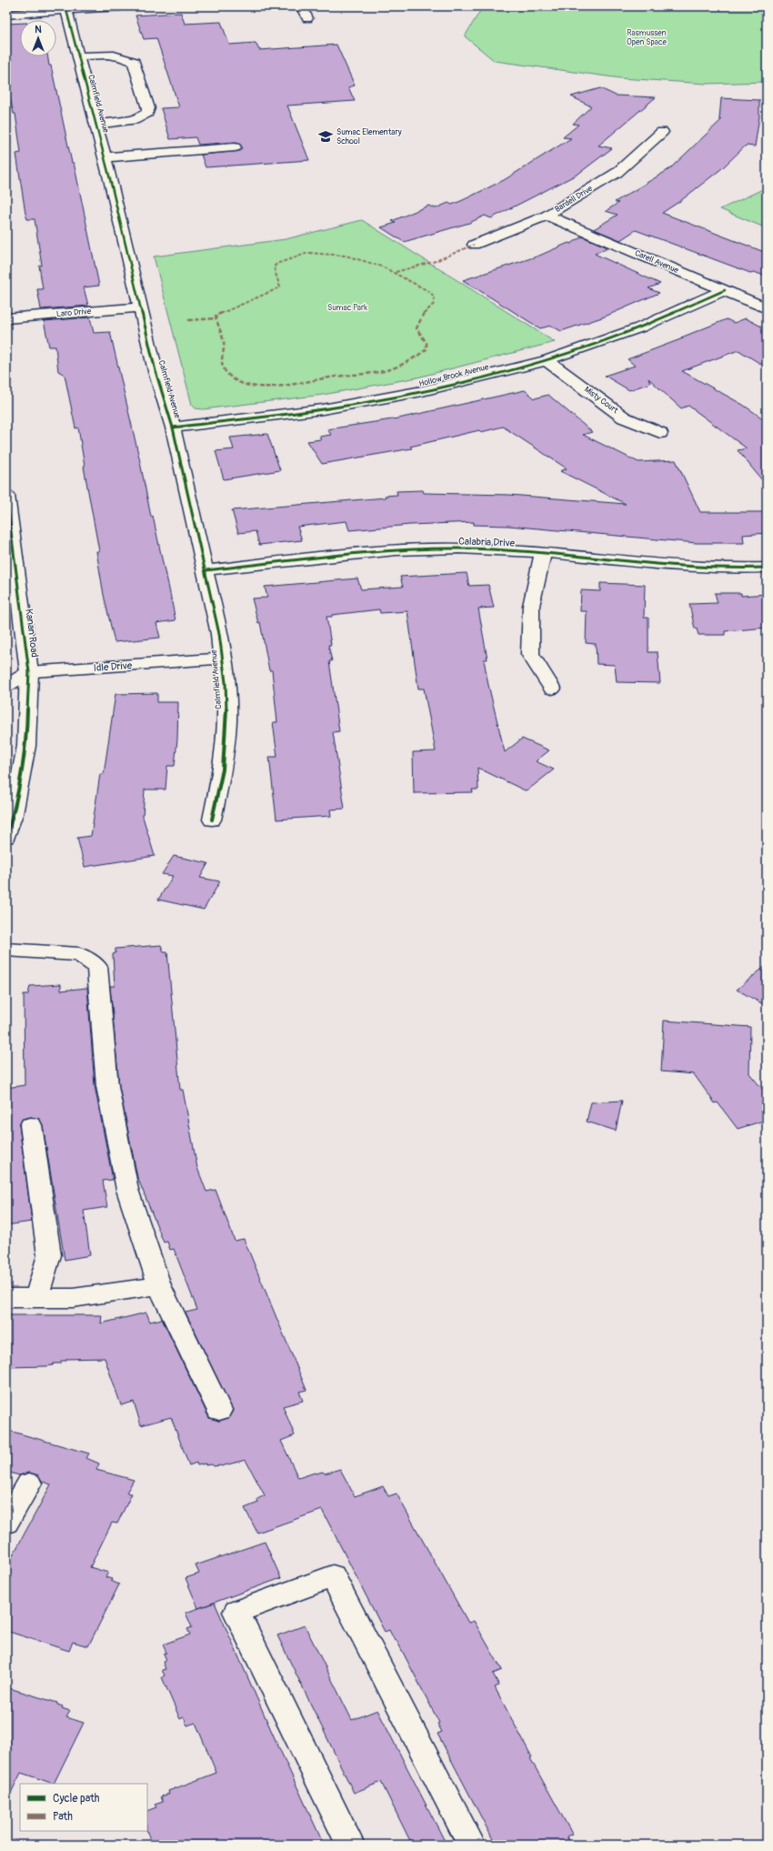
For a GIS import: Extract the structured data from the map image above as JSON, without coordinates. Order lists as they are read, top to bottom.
{
  "streets": {
    "street": [
      "Calmfield Avenue",
      "Bardell Drive",
      "Carell Avenue",
      "Laro Drive",
      "Hollow Brook Avenue",
      "Misty Court",
      "Calabria Drive",
      "Kanan Road",
      "Idle Drive"
    ]
  },
  "crossings": [
    ["Calmfield Avenue", "Laro Drive"],
    ["Calmfield Avenue", "Hollow Brook Avenue"],
    ["Calmfield Avenue", "Calabria Drive"],
    ["Calmfield Avenue", "Idle Drive"],
    ["Bardell Drive", "Carell Avenue"],
    ["Carell Avenue", "Hollow Brook Avenue"],
    ["Hollow Brook Avenue", "Misty Court"],
    ["Kanan Road", "Idle Drive"]
  ],
  "parks": ["Rasmussen Open Space", "Sumac Park"],
  "places": {
    "school or university": ["Sumac Elementary School"]
  },
  "legend": ["Cycle path", "Path"],
  "north": "top"
}
